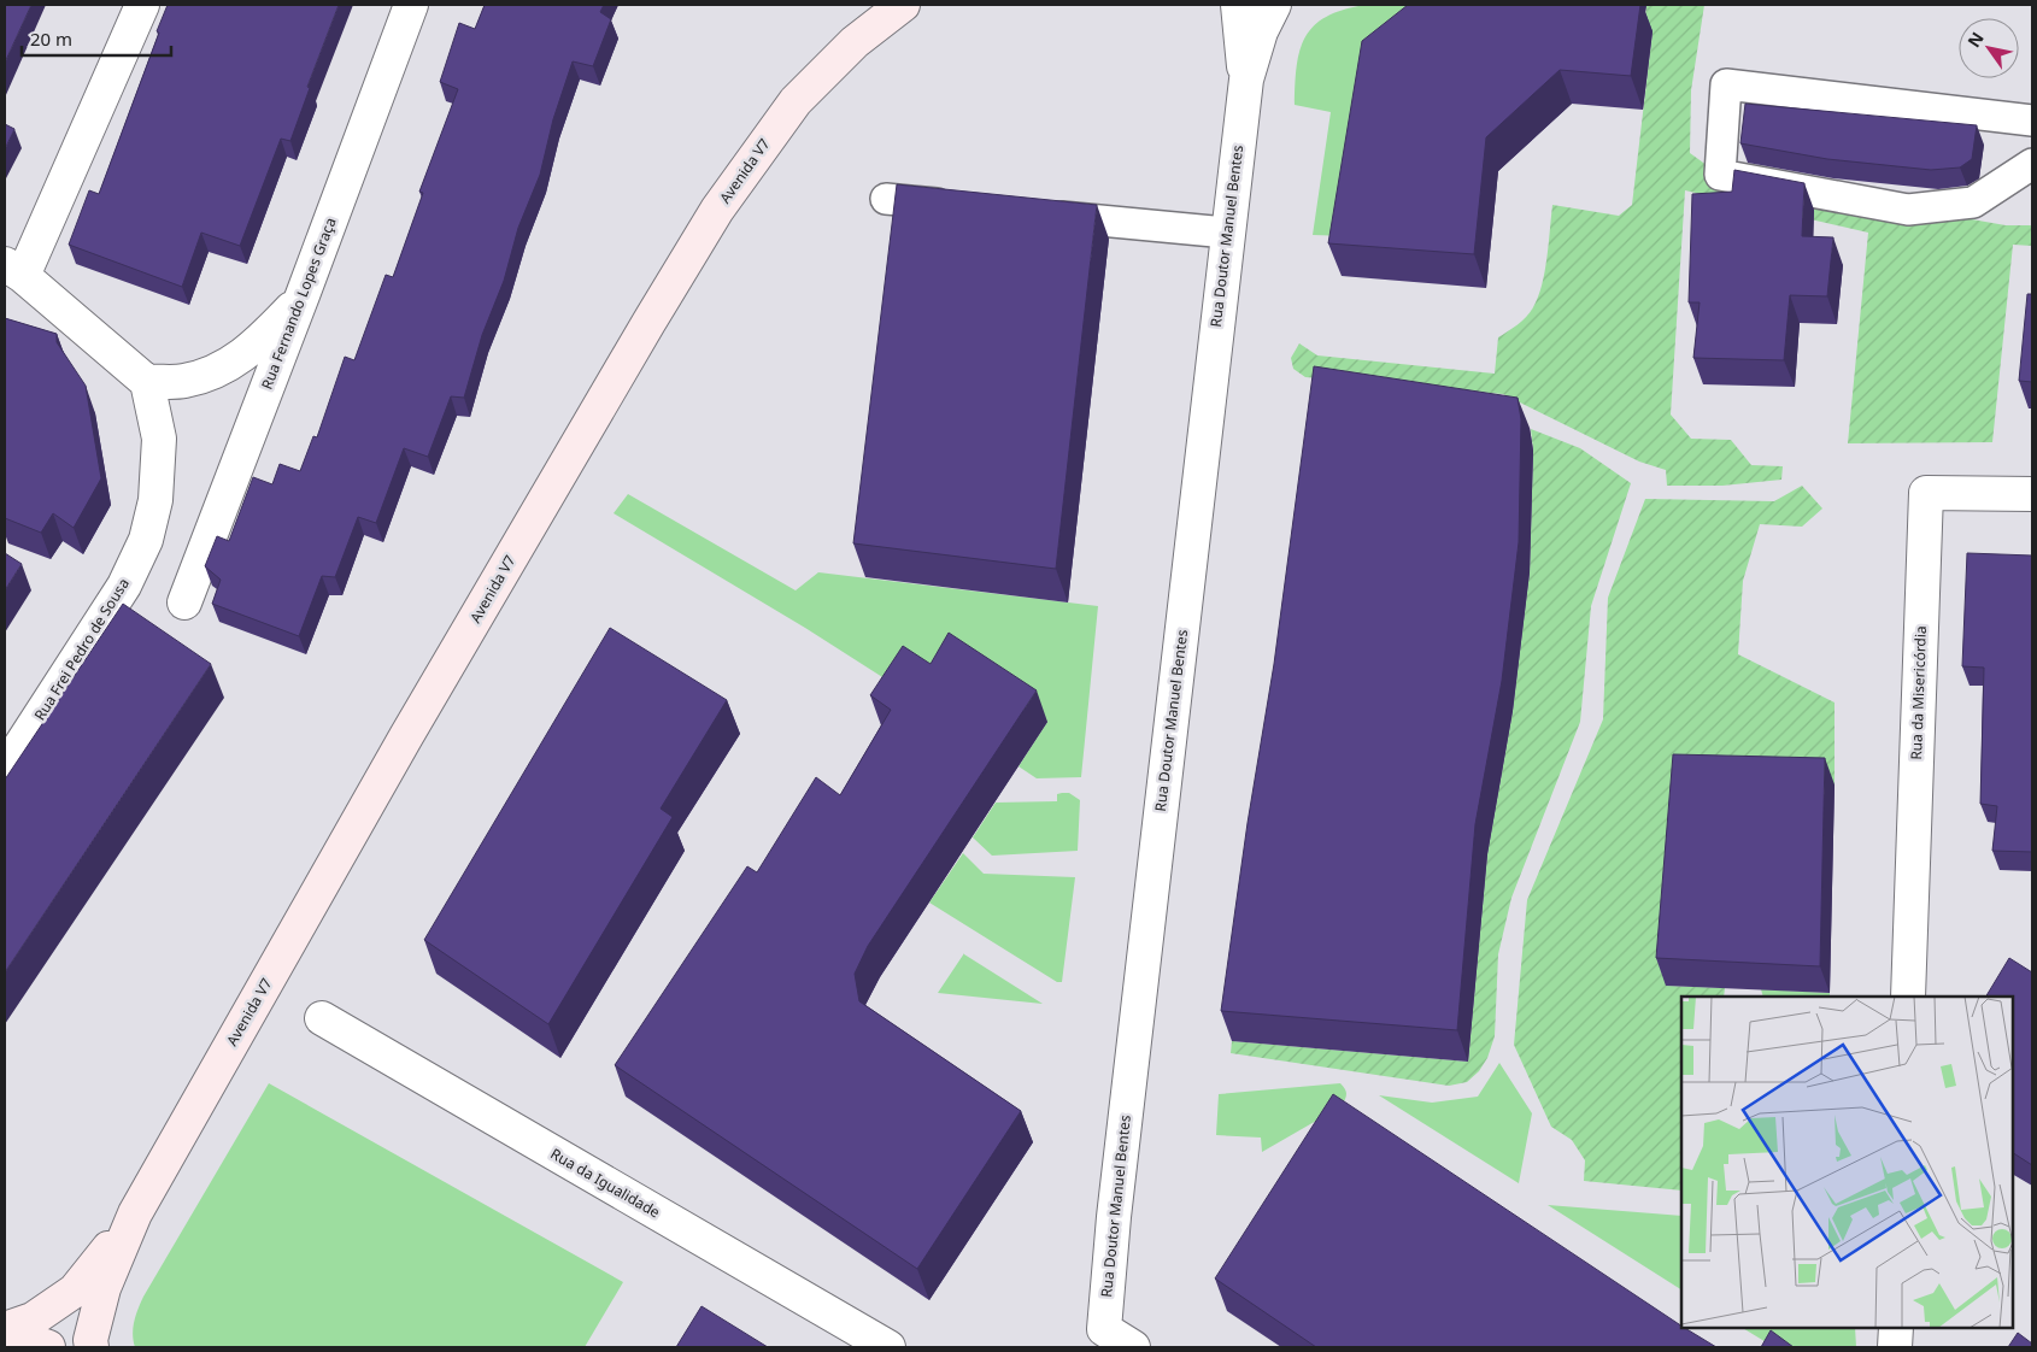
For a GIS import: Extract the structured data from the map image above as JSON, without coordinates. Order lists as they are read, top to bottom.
{
  "streets": {
    "street": [
      "Avenida V7",
      "Rua Doutor Manuel Bentes",
      "Rua Fernando Lopes Graça",
      "Rua Frei Pedro de Sousa",
      "Rua da Misericórdia",
      "Rua da Igualidade"
    ]
  },
  "scale_bar": "20 m",
  "north": "top left"
}
